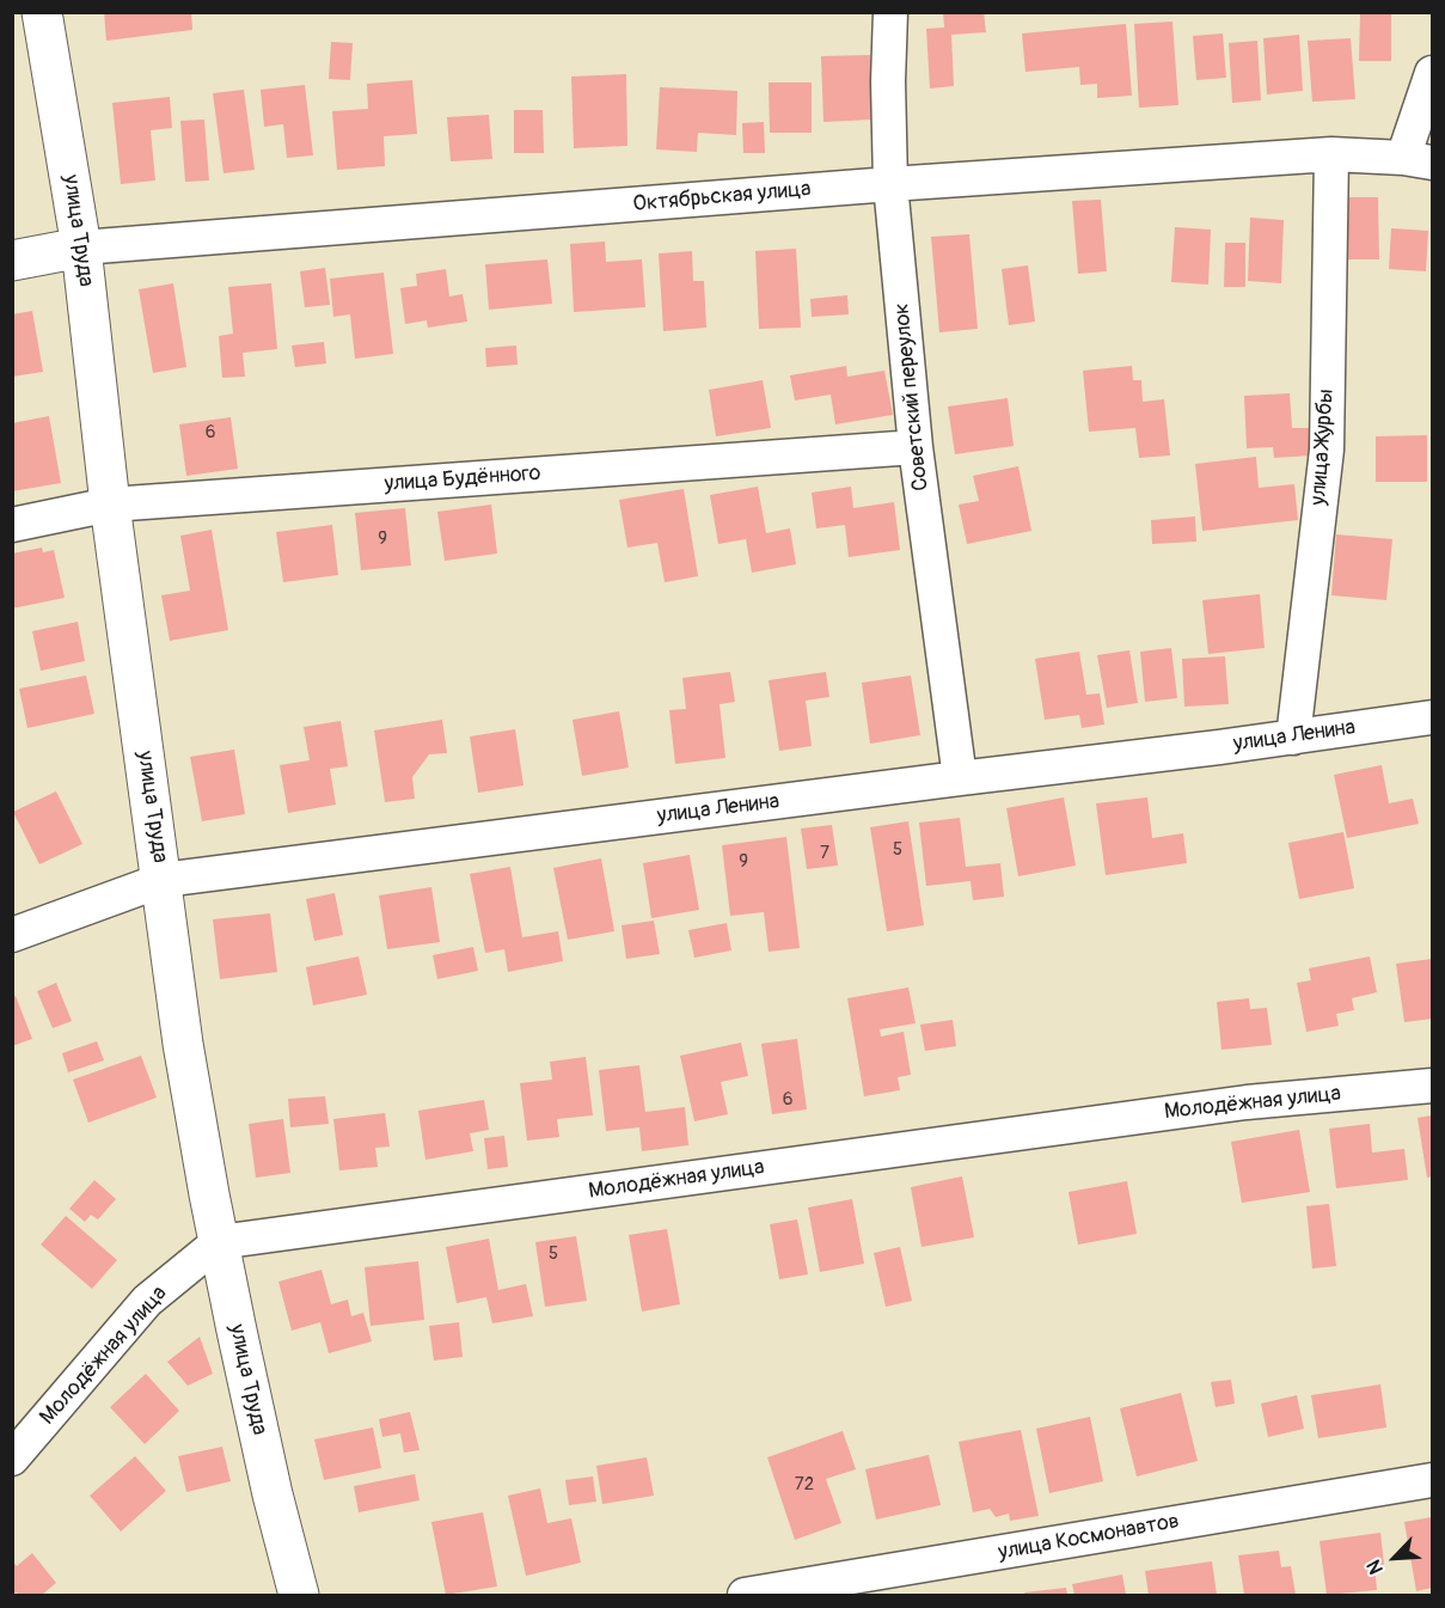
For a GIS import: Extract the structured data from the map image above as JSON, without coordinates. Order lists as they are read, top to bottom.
{
  "streets": {
    "street": [
      "Октябрьская улица",
      "улица Труда",
      "Советский переулок",
      "улица Журбы",
      "улица Будённого",
      "улица Ленина",
      "Молодёжная улица",
      "улица Космонавтов"
    ]
  },
  "crossings": [
    ["Октябрьская улица", "улица Труда"],
    ["Октябрьская улица", "Советский переулок"],
    ["Октябрьская улица", "улица Журбы"],
    ["улица Труда", "улица Будённого"],
    ["улица Труда", "улица Ленина"],
    ["улица Труда", "Молодёжная улица"],
    ["Советский переулок", "улица Будённого"],
    ["Советский переулок", "улица Ленина"],
    ["улица Журбы", "улица Ленина"]
  ],
  "house_numbers": [
    "6",
    "9",
    "5",
    "7",
    "9",
    "6",
    "5",
    "72"
  ],
  "north": "bottom left"
}
